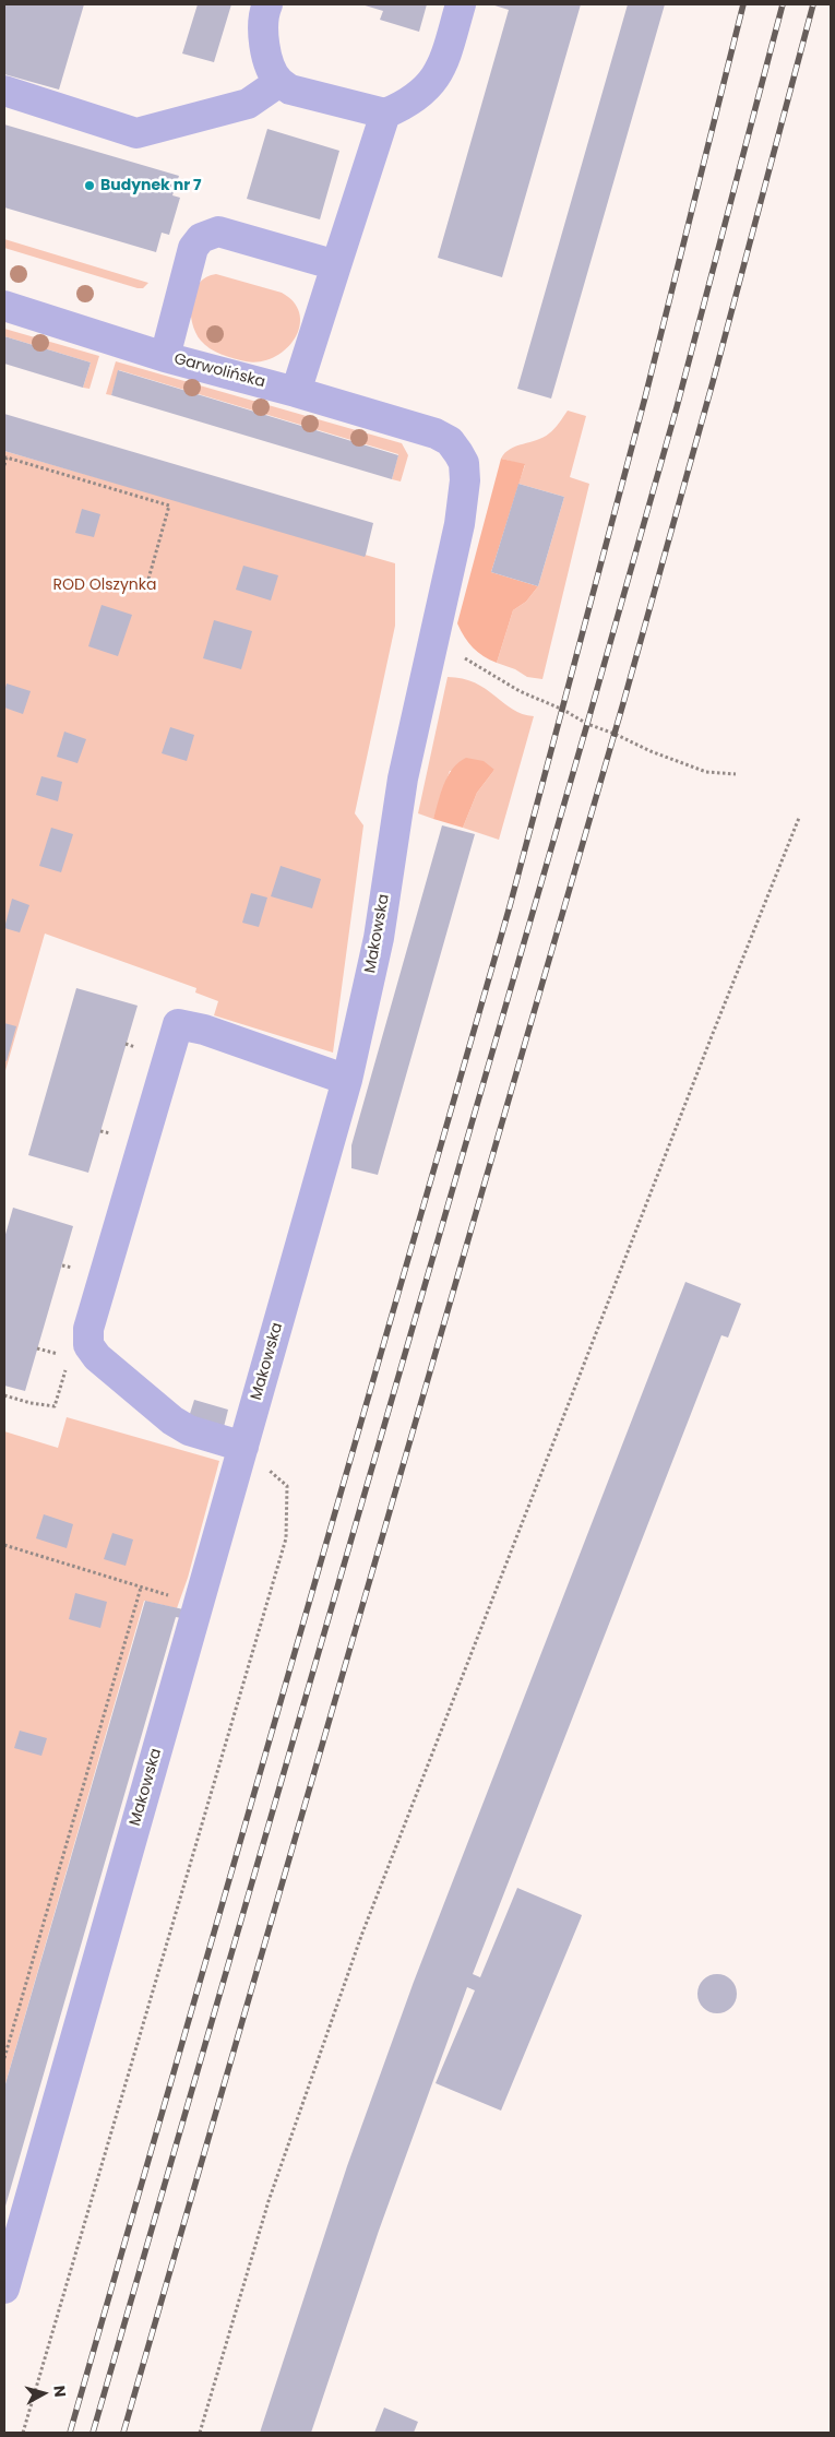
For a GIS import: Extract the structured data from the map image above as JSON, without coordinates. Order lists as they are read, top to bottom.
{
  "streets": {
    "street": ["Garwolińska", "Makowska"]
  },
  "crossings": [
    ["Garwolińska", "Makowska"]
  ],
  "parks": ["ROD Olszynka"],
  "places": ["Budynek nr 7"],
  "north": "right"
}
